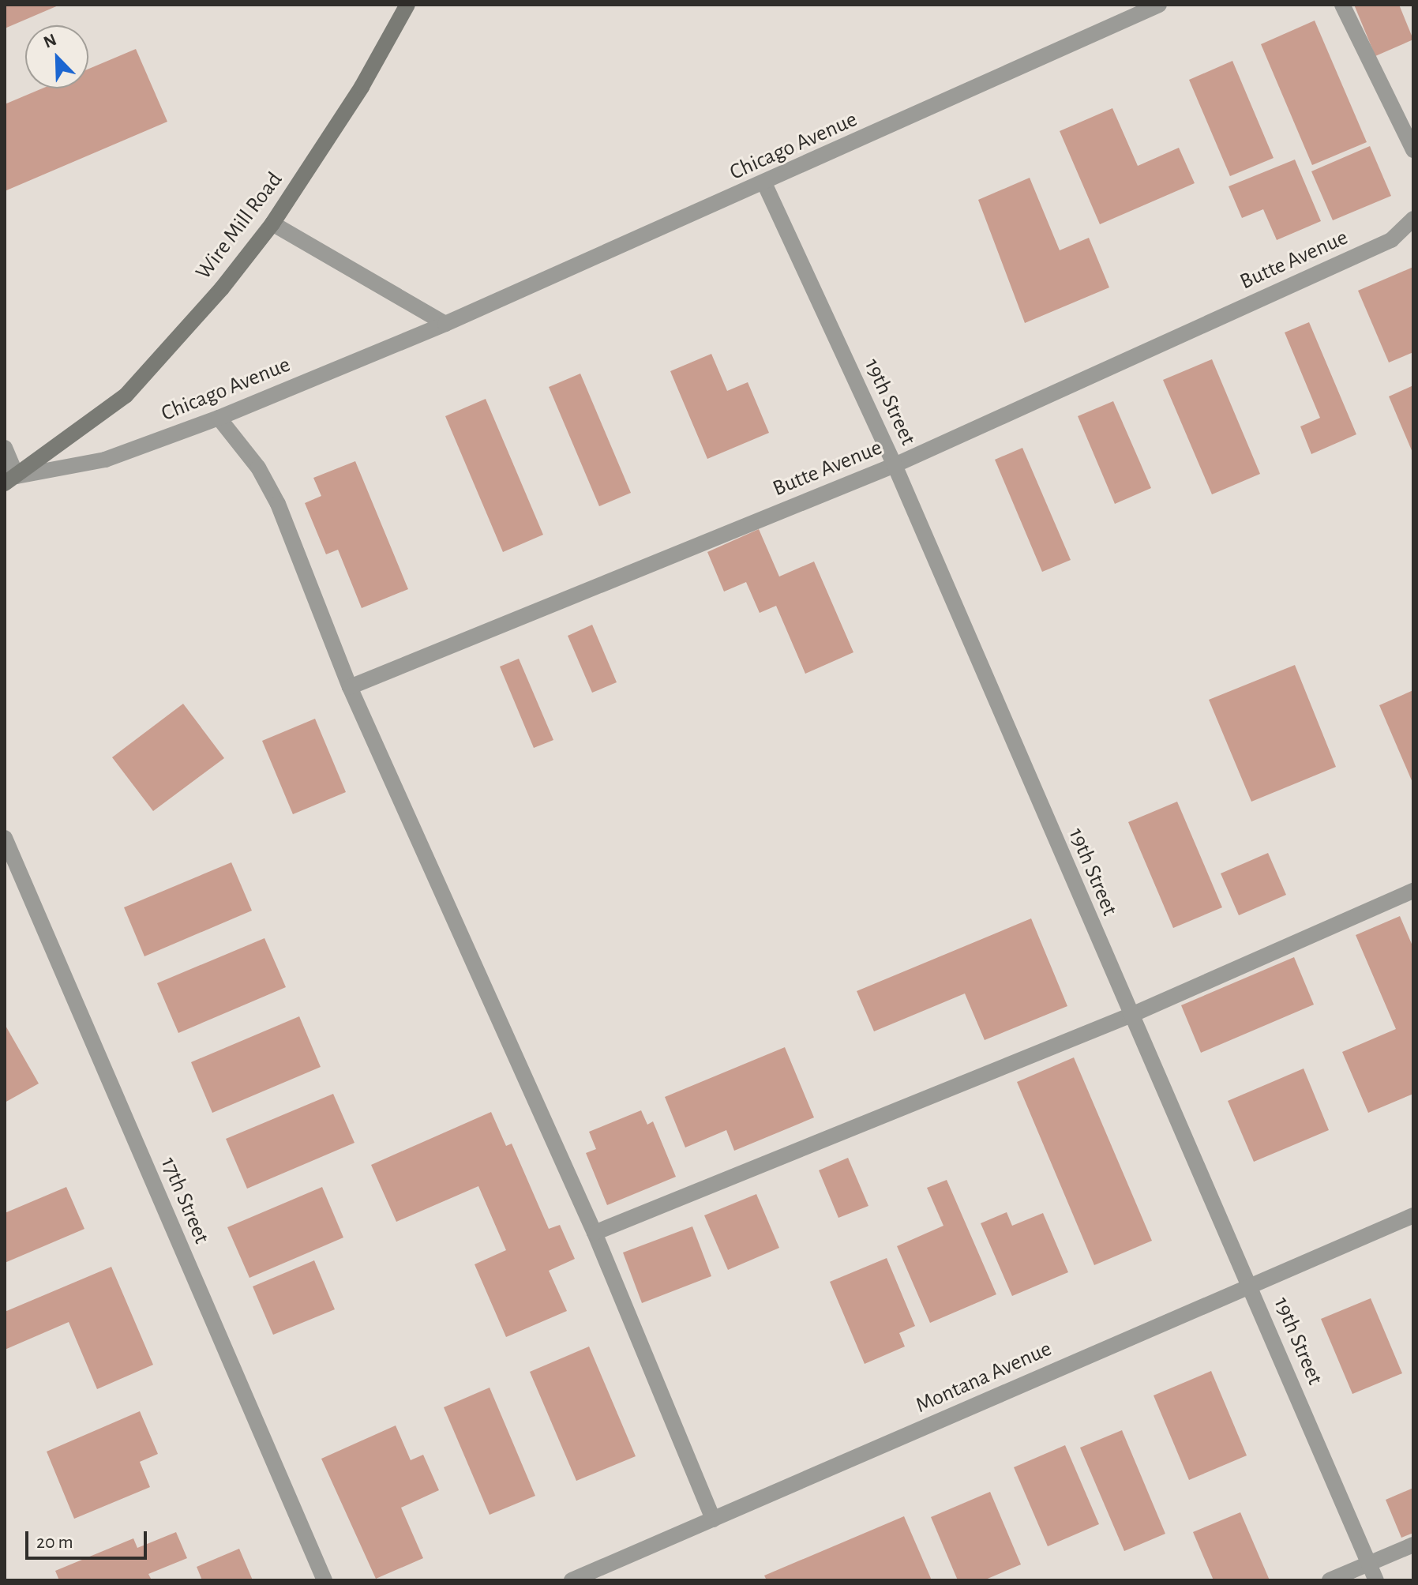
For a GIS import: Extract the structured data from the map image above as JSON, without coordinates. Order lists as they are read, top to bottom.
{
  "streets": {
    "street": [
      "Chicago Avenue",
      "Wire Mill Road",
      "Butte Avenue",
      "19th Street",
      "17th Street",
      "Montana Avenue"
    ]
  },
  "crossings": [
    ["Chicago Avenue", "Wire Mill Road"],
    ["Chicago Avenue", "19th Street"],
    ["Butte Avenue", "19th Street"],
    ["19th Street", "Montana Avenue"]
  ],
  "scale_bar": "20 m",
  "north": "top left"
}
